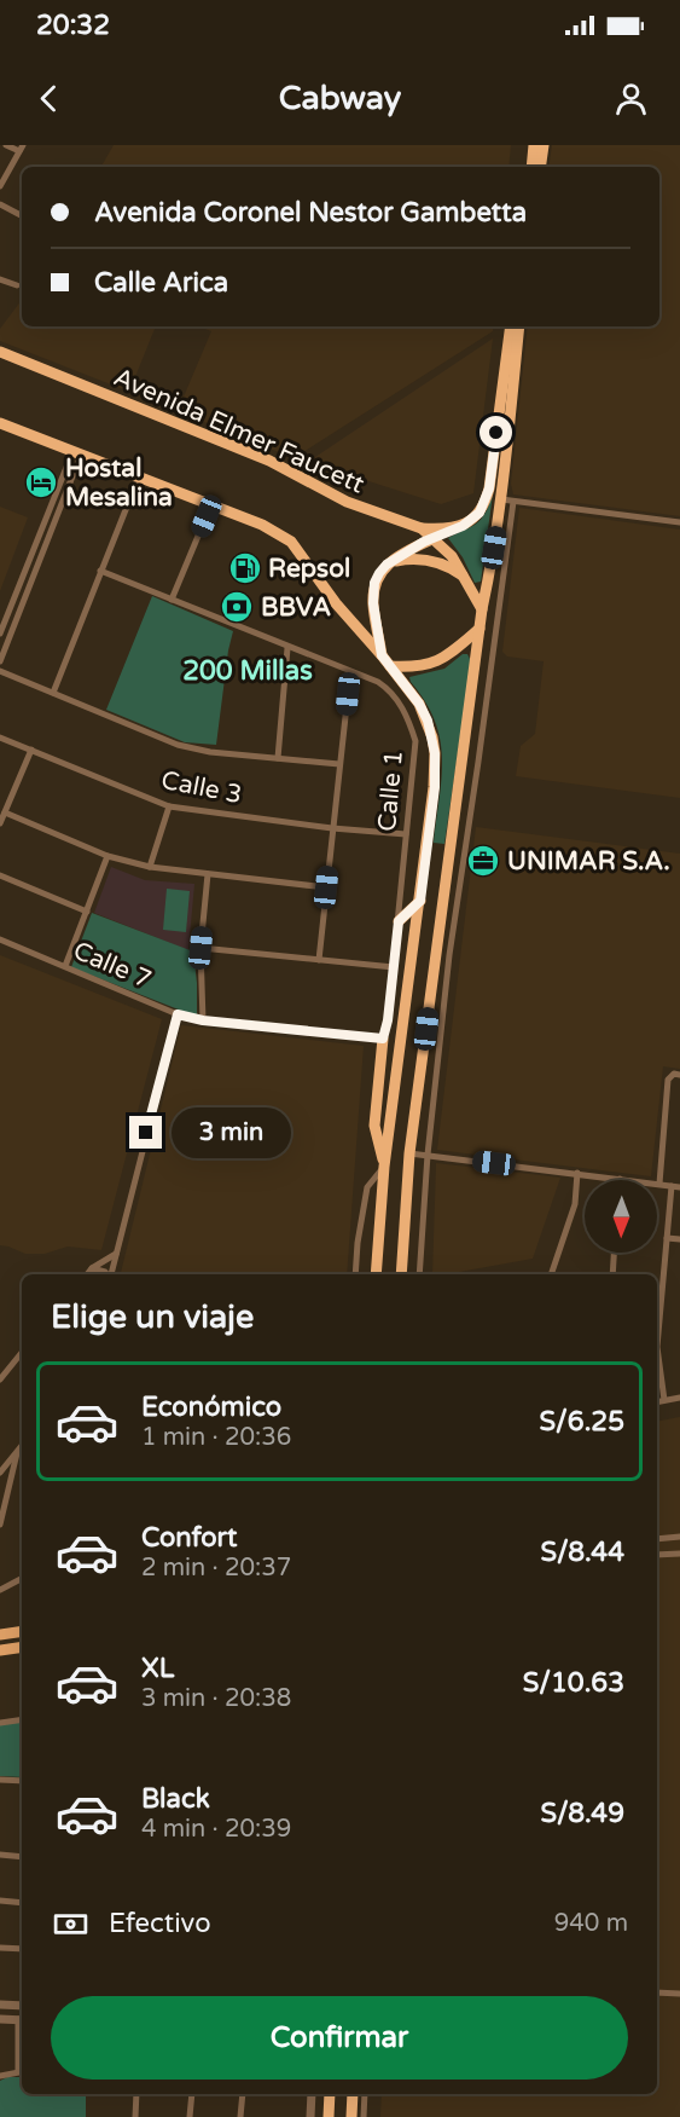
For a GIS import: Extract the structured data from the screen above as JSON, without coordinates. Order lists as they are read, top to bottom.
{
  "streets": {
    "highway": ["Avenida Elmer Faucett"],
    "street": ["Calle 3", "Calle 1", "Calle 7"]
  },
  "crossings": [
    ["Calle 3", "Calle 1"],
    ["Calle 1", "Calle 7"]
  ],
  "districts": ["200 Millas"],
  "places": {
    "hotel": ["Hostal Mesalina"],
    "fuel station": ["Repsol"],
    "bank": ["BBVA"],
    "office": ["UNIMAR S.A."]
  },
  "north": "bottom",
  "page": {
    "status": "20:32",
    "header": "Cabway",
    "banner": ["Avenida Coronel Nestor Gambetta", "Calle Arica"],
    "bubble": "3 min",
    "heading": "Elige un viaje",
    "list": [
      {
        "name": "Económico",
        "note": "1 min · 20:36",
        "value": "S/6.25"
      },
      {
        "name": "Confort",
        "note": "2 min · 20:37",
        "value": "S/8.44"
      },
      {
        "name": "XL",
        "note": "3 min · 20:38",
        "value": "S/10.63"
      },
      {
        "name": "Black",
        "note": "4 min · 20:39",
        "value": "S/8.49"
      }
    ],
    "pay": ["Efectivo", "940 m"],
    "buttons": "Confirmar"
  }
}
